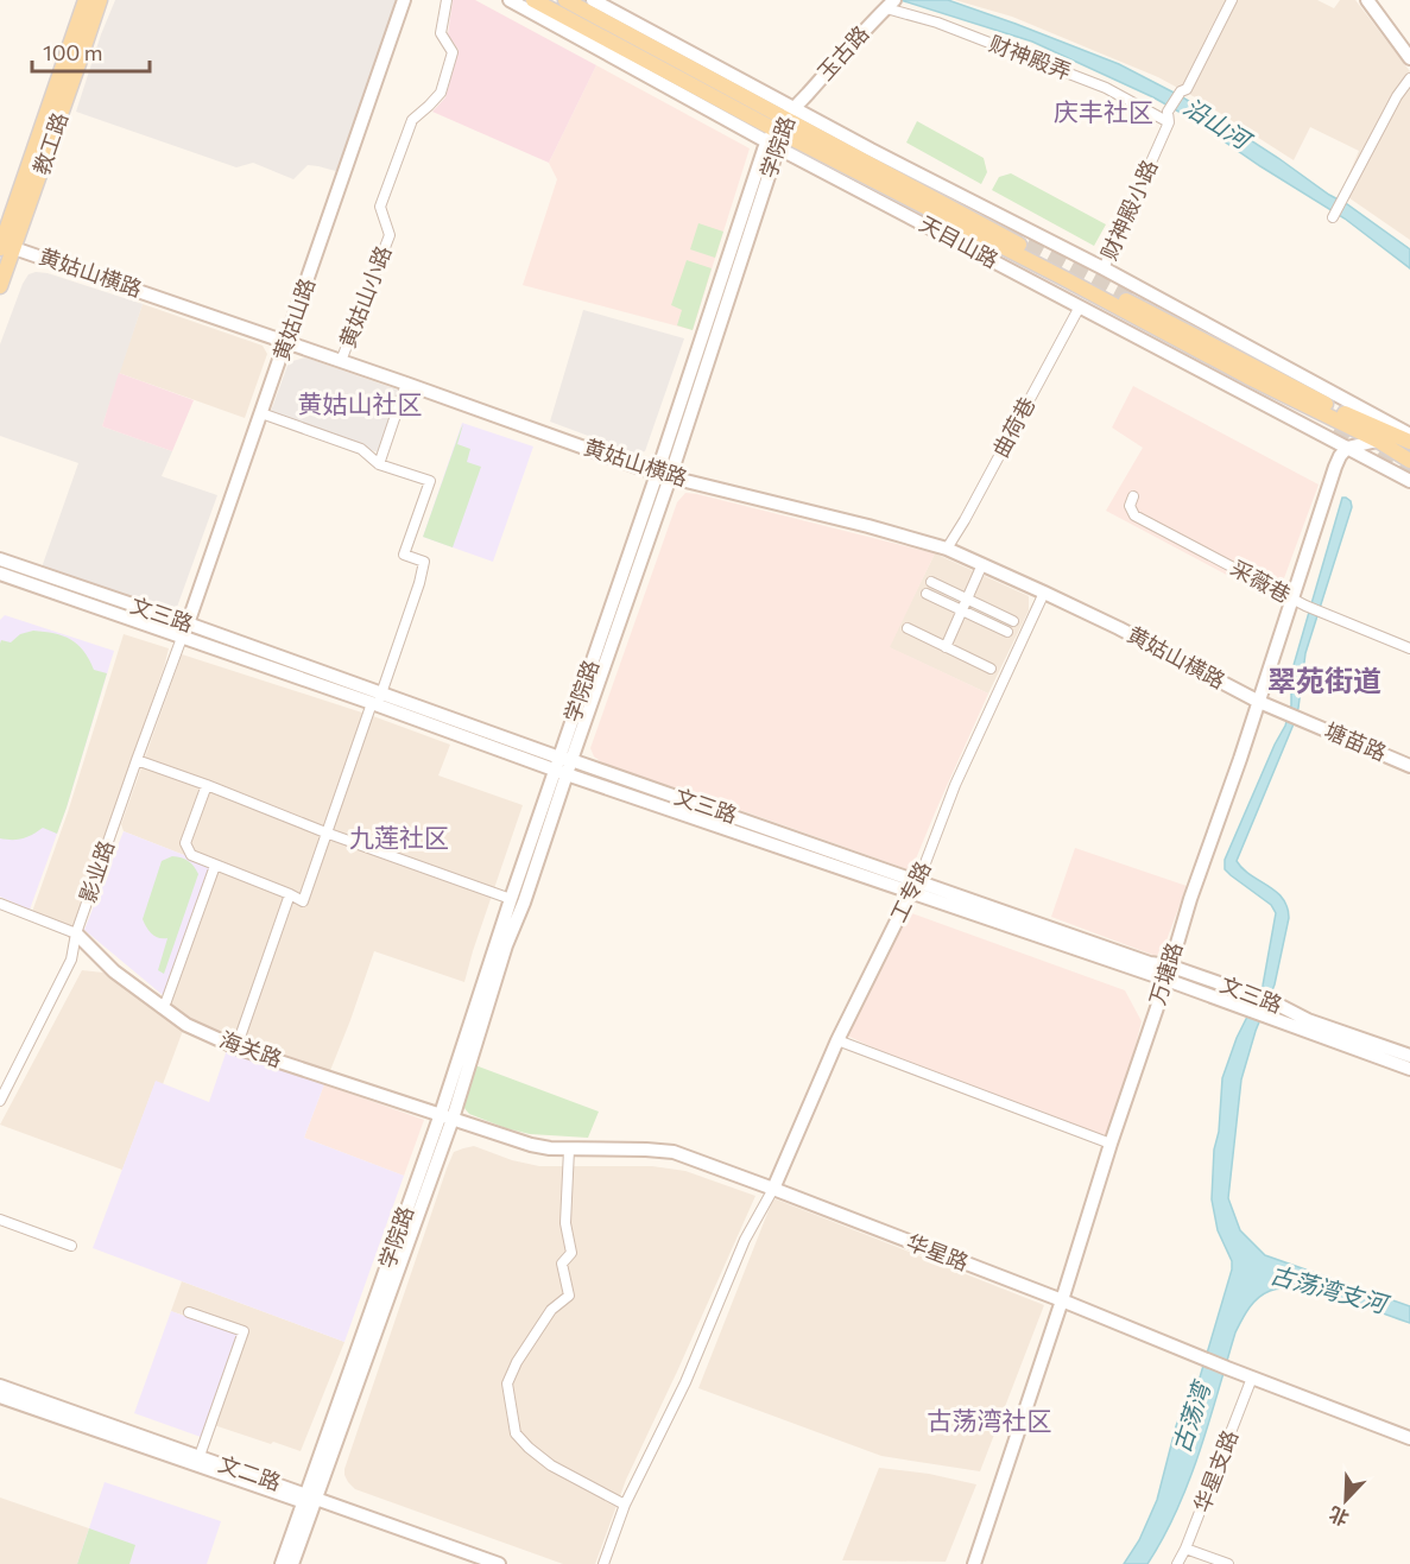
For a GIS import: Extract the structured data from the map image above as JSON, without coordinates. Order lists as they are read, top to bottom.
{
  "streets": {
    "main road": [
      "玉古路",
      "教工路",
      "学院路",
      "天目山路",
      "黄姑山横路",
      "黄姑山路",
      "文三路",
      "塘苗路",
      "工专路",
      "万塘路",
      "海关路",
      "华星路",
      "文二路"
    ],
    "street": [
      "财神殿弄",
      "财神殿小路",
      "黄姑山小路",
      "曲荷巷",
      "采薇巷",
      "影业路",
      "华星支路"
    ]
  },
  "crossings": [
    ["玉古路", "财神殿弄"],
    ["玉古路", "学院路"],
    ["玉古路", "天目山路"],
    ["财神殿弄", "财神殿小路"],
    ["教工路", "黄姑山横路"],
    ["学院路", "天目山路"],
    ["学院路", "黄姑山横路"],
    ["学院路", "文三路"],
    ["学院路", "海关路"],
    ["学院路", "华星路"],
    ["学院路", "文二路"],
    ["财神殿小路", "天目山路"],
    ["天目山路", "曲荷巷"],
    ["天目山路", "万塘路"],
    ["黄姑山横路", "黄姑山小路"],
    ["黄姑山横路", "黄姑山路"],
    ["黄姑山横路", "曲荷巷"],
    ["黄姑山横路", "塘苗路"],
    ["黄姑山横路", "工专路"],
    ["黄姑山横路", "万塘路"],
    ["黄姑山路", "文三路"],
    ["黄姑山路", "影业路"],
    ["采薇巷", "万塘路"],
    ["文三路", "影业路"],
    ["文三路", "工专路"],
    ["文三路", "万塘路"],
    ["塘苗路", "万塘路"],
    ["影业路", "海关路"],
    ["工专路", "华星路"],
    ["万塘路", "华星路"],
    ["海关路", "华星路"],
    ["华星路", "华星支路"]
  ],
  "districts": [
    "庆丰社区",
    "黄姑山社区",
    "翠苑街道",
    "九莲社区",
    "古荡湾社区"
  ],
  "water": ["沿山河", "古荡湾支河", "古荡湾"],
  "scale_bar": "100 m",
  "north": "bottom left"
}
